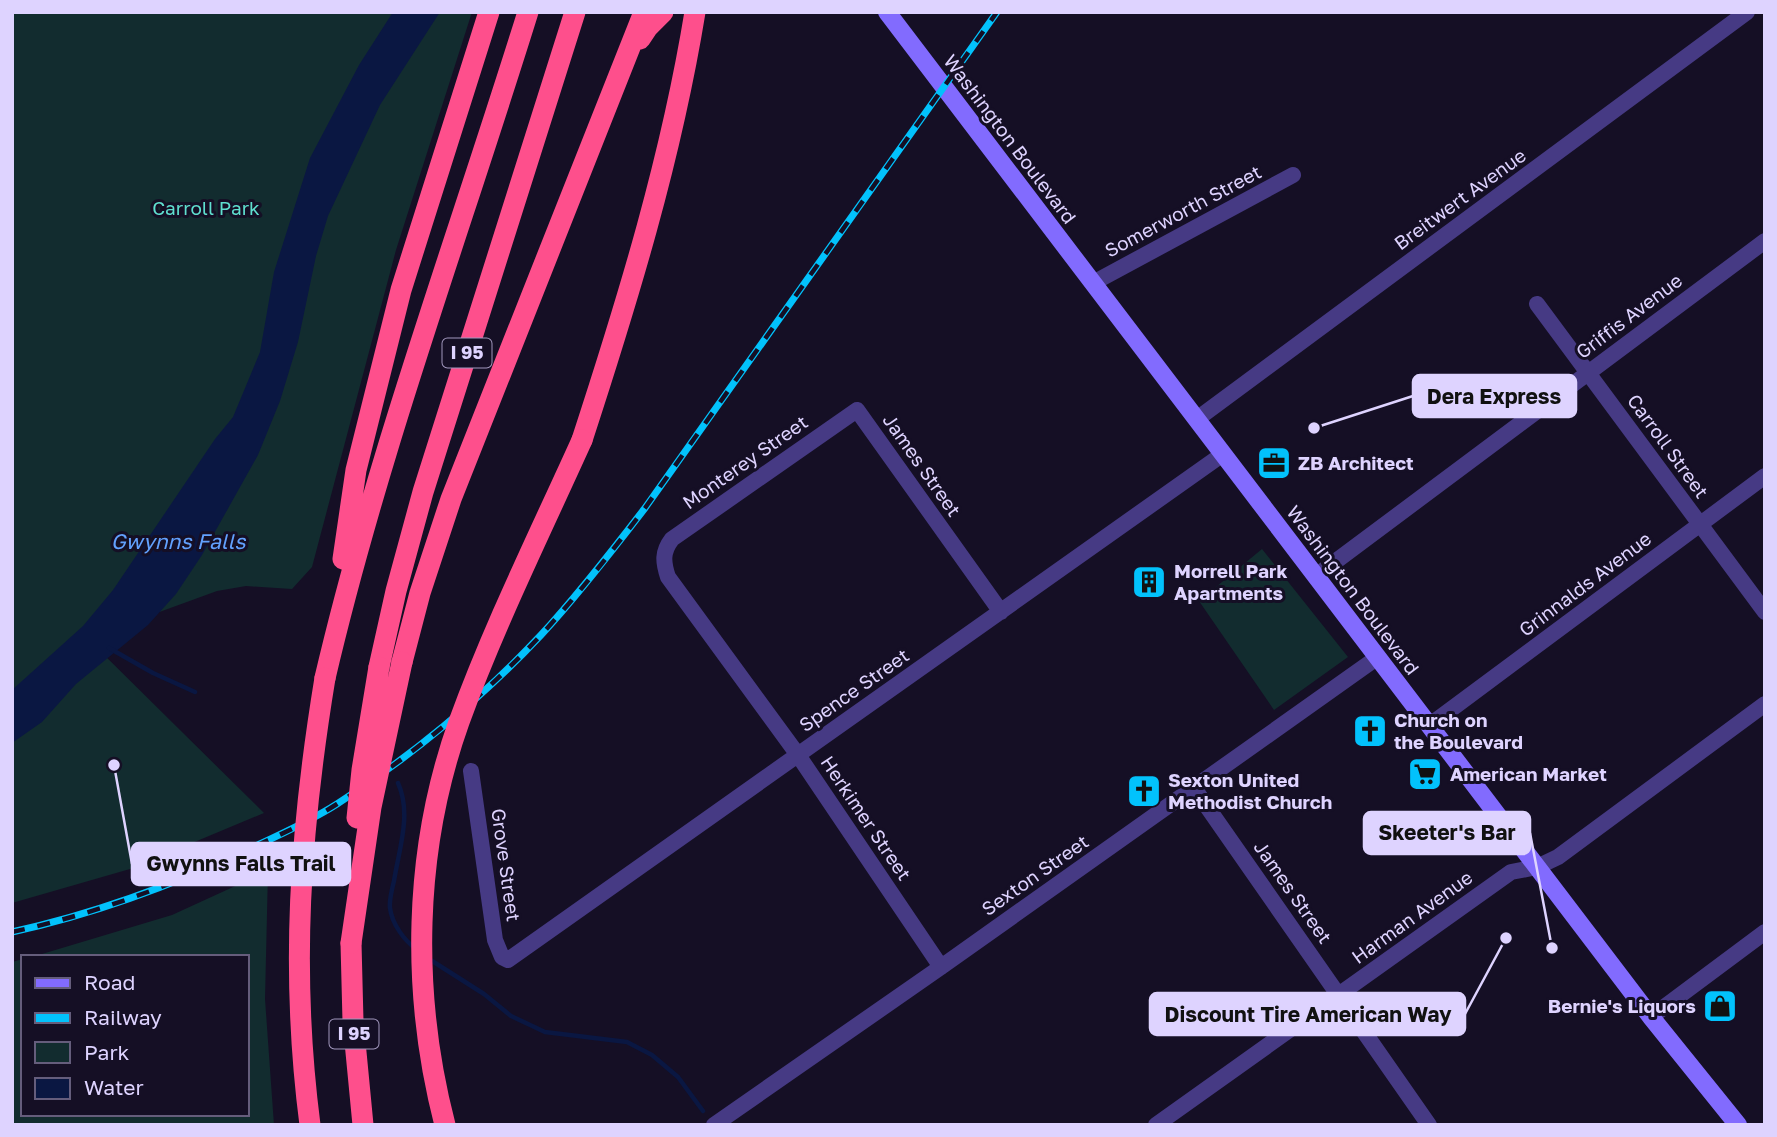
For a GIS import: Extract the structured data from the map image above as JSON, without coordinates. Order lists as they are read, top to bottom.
{
  "streets": {
    "highway": ["I 95"],
    "main road": ["Washington Boulevard"],
    "street": [
      "Breitwert Avenue",
      "Somerworth Street",
      "Griffis Avenue",
      "Carroll Street",
      "Monterey Street",
      "James Street",
      "Grinnalds Avenue",
      "Spence Street",
      "Herkimer Street",
      "Grove Street",
      "Sexton Street",
      "Harman Avenue"
    ]
  },
  "crossings": [
    ["Washington Boulevard", "Breitwert Avenue"],
    ["Washington Boulevard", "Somerworth Street"],
    ["Washington Boulevard", "Griffis Avenue"],
    ["Washington Boulevard", "Grinnalds Avenue"],
    ["Washington Boulevard", "Spence Street"],
    ["Washington Boulevard", "Sexton Street"],
    ["Washington Boulevard", "Harman Avenue"],
    ["Griffis Avenue", "Carroll Street"],
    ["Carroll Street", "Grinnalds Avenue"],
    ["Monterey Street", "James Street"],
    ["Monterey Street", "Herkimer Street"],
    ["James Street", "Spence Street"],
    ["James Street", "Sexton Street"],
    ["James Street", "Harman Avenue"],
    ["Spence Street", "Herkimer Street"],
    ["Spence Street", "Grove Street"],
    ["Herkimer Street", "Sexton Street"]
  ],
  "water": ["Gwynns Falls"],
  "parks": ["Carroll Park"],
  "places": {
    "other": [
      "Dera Express",
      "Gwynns Falls Trail",
      "Discount Tire American Way",
      "Skeeter's Bar"
    ],
    "office": ["ZB Architect"],
    "building": ["Morrell Park Apartments"],
    "church": ["Church on the Boulevard", "Sexton United Methodist Church"],
    "supermarket": ["American Market"],
    "shop": ["Bernie's Liquors"]
  },
  "legend": [
    "Road",
    "Railway",
    "Park",
    "Water"
  ]
}
